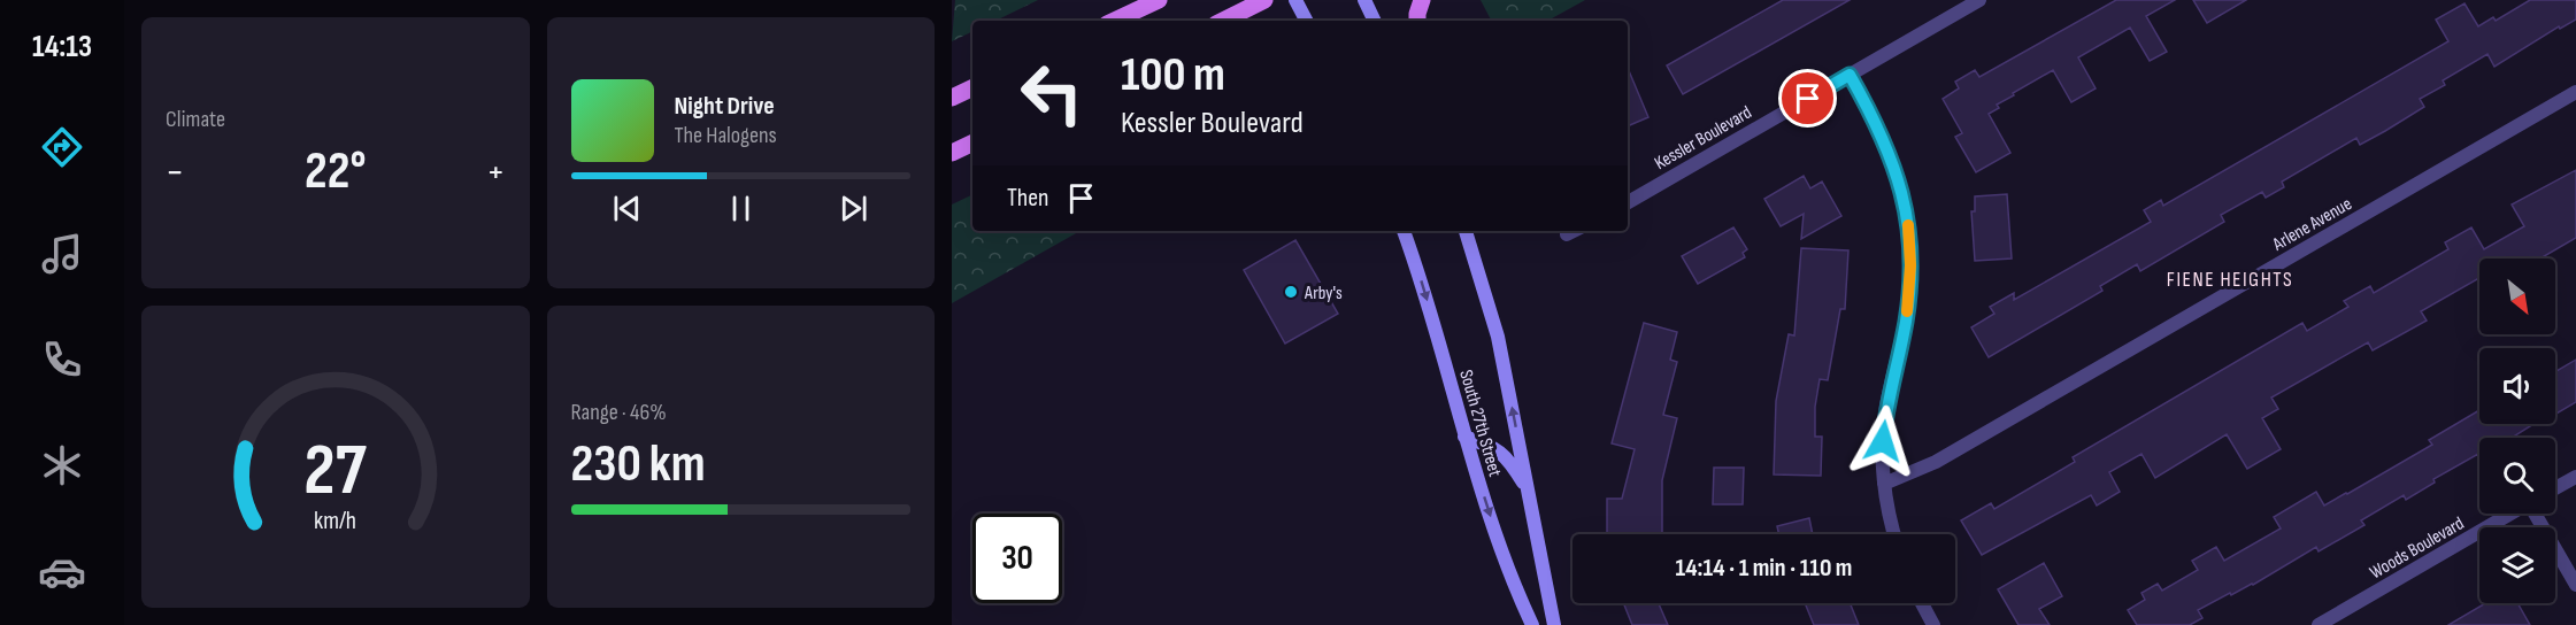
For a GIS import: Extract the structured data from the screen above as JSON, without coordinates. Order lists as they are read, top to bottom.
{
  "streets": {
    "main road": ["South 27th Street"],
    "street": ["Kessler Boulevard", "Arlene Avenue", "Woods Boulevard"]
  },
  "districts": ["FIENE HEIGHTS"],
  "places": ["Arby's"],
  "north": "bottom right",
  "page": {
    "tabs": "14:13",
    "tile": [
      "Climate",
      ["Range · 46%", "230 km"]
    ],
    "turn": ["100 m", "Kessler Boulevard"],
    "song": ["Night Drive", "The Halogens"],
    "heat": ["−", "22°", "+"],
    "then": "Then",
    "limit": "30",
    "trip": "14:14 · 1 min · 110 m",
    "gauge": ["27", "km/h"]
  }
}
